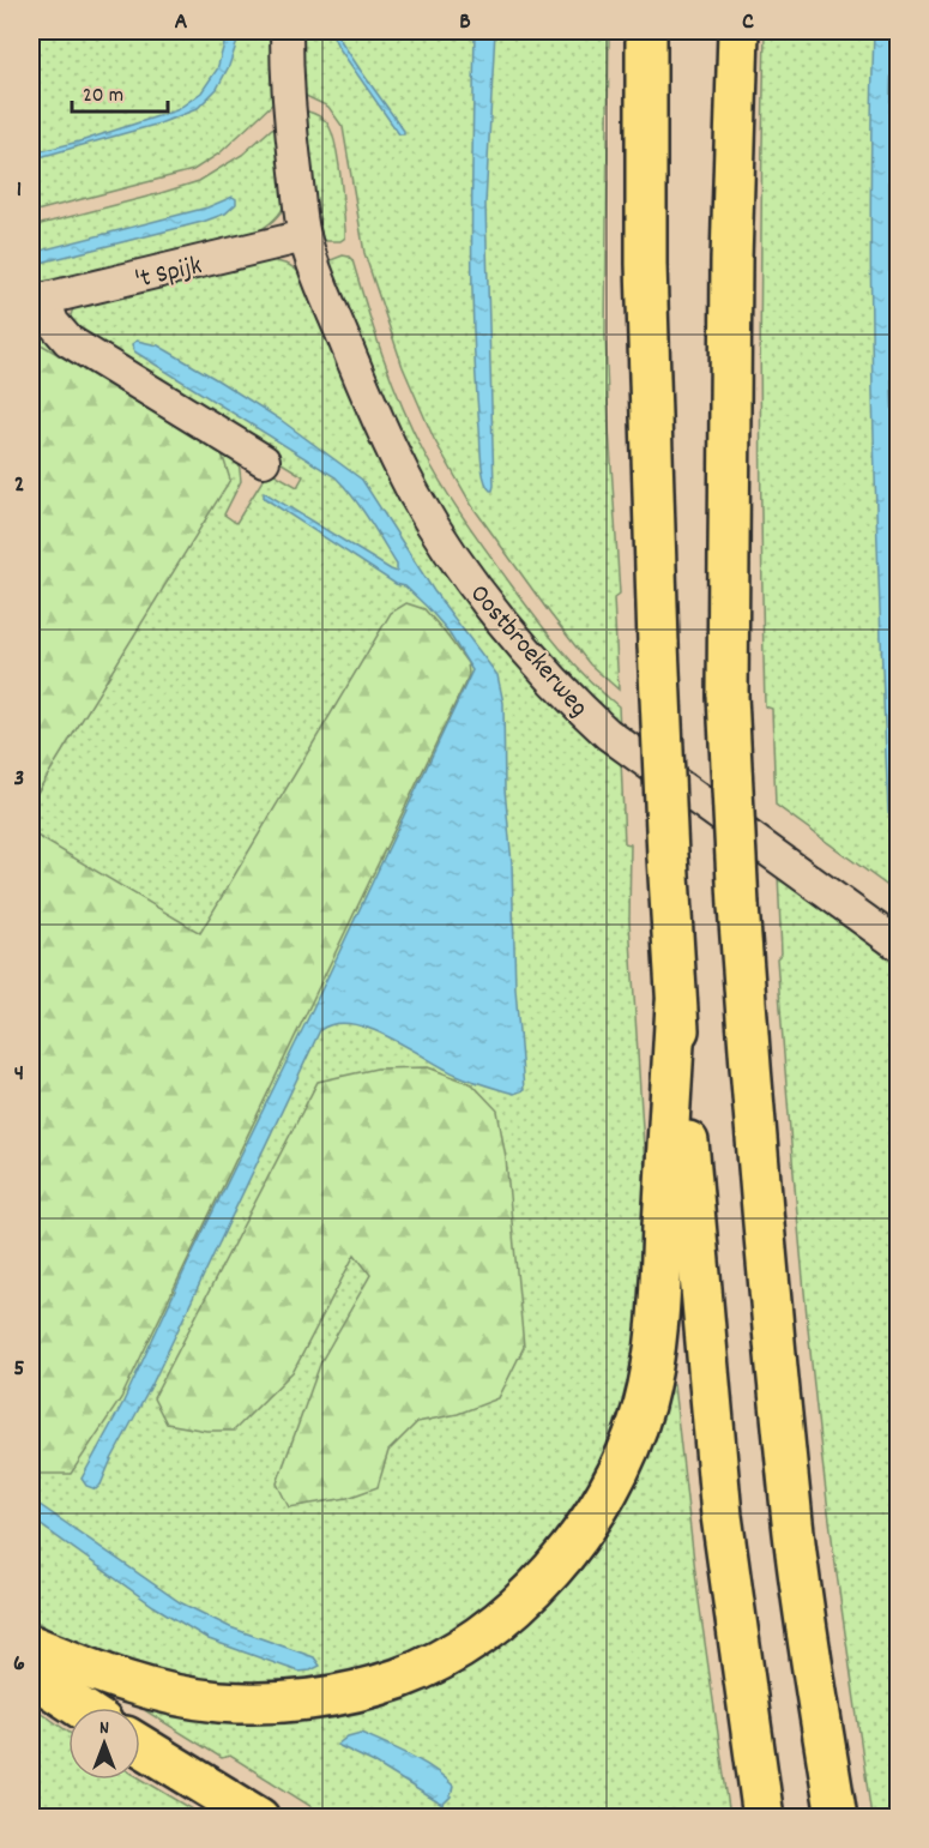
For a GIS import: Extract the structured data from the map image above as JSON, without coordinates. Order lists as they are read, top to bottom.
{
  "streets": {
    "street": ["'t Spijk", "Oostbroekerweg"]
  },
  "crossings": [
    ["'t Spijk", "Oostbroekerweg"]
  ],
  "scale_bar": "20 m",
  "north": "top",
  "grid": {
    "columns": ["A", "B", "C"],
    "rows": [
      "1",
      "2",
      "3",
      "4",
      "5",
      "6"
    ]
  }
}
